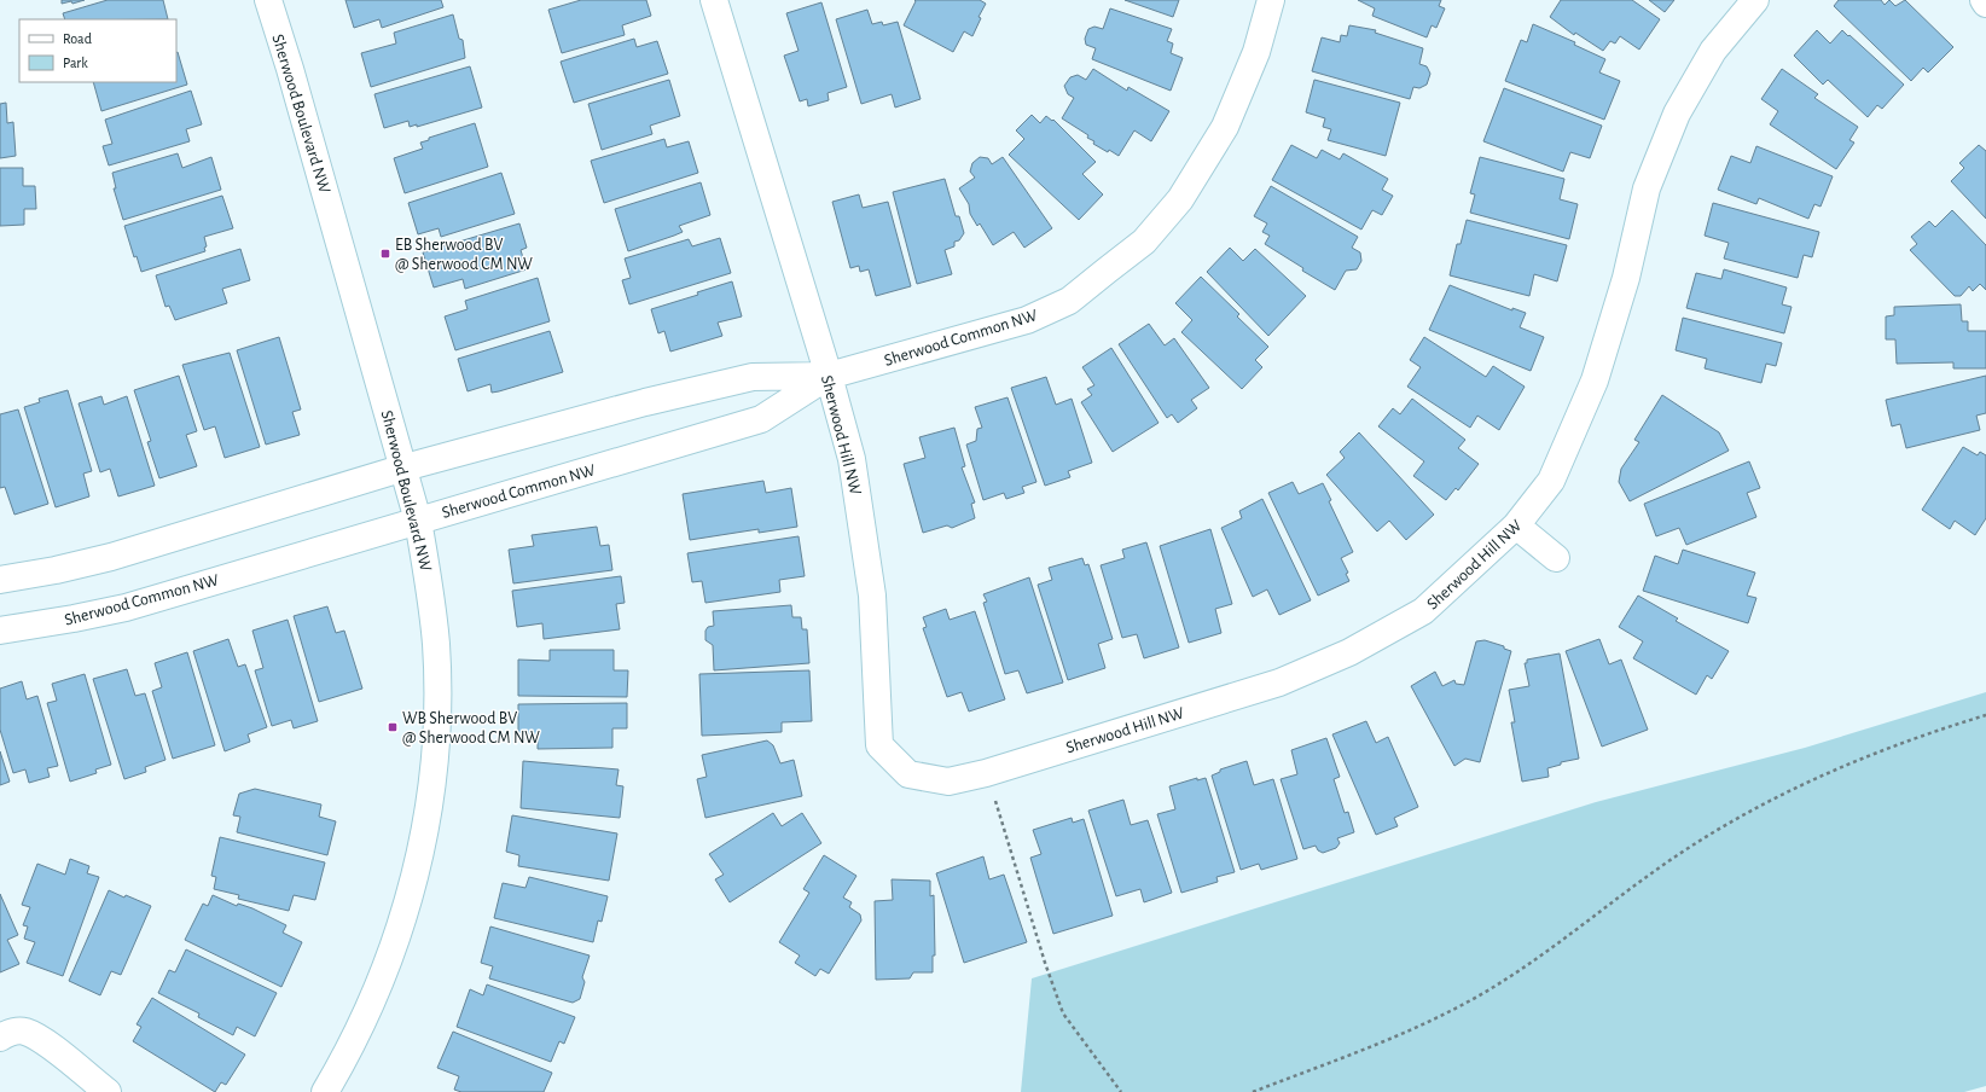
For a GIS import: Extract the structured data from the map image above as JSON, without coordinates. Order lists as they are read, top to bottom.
{
  "streets": {
    "street": ["Sherwood Boulevard NW", "Sherwood Common NW", "Sherwood Hill NW"]
  },
  "crossings": [
    ["Sherwood Boulevard NW", "Sherwood Common NW"],
    ["Sherwood Common NW", "Sherwood Hill NW"]
  ],
  "places": {
    "transit": ["EB Sherwood BV @ Sherwood CM NW", "WB Sherwood BV @ Sherwood CM NW"]
  },
  "legend": ["Road", "Park"]
}
